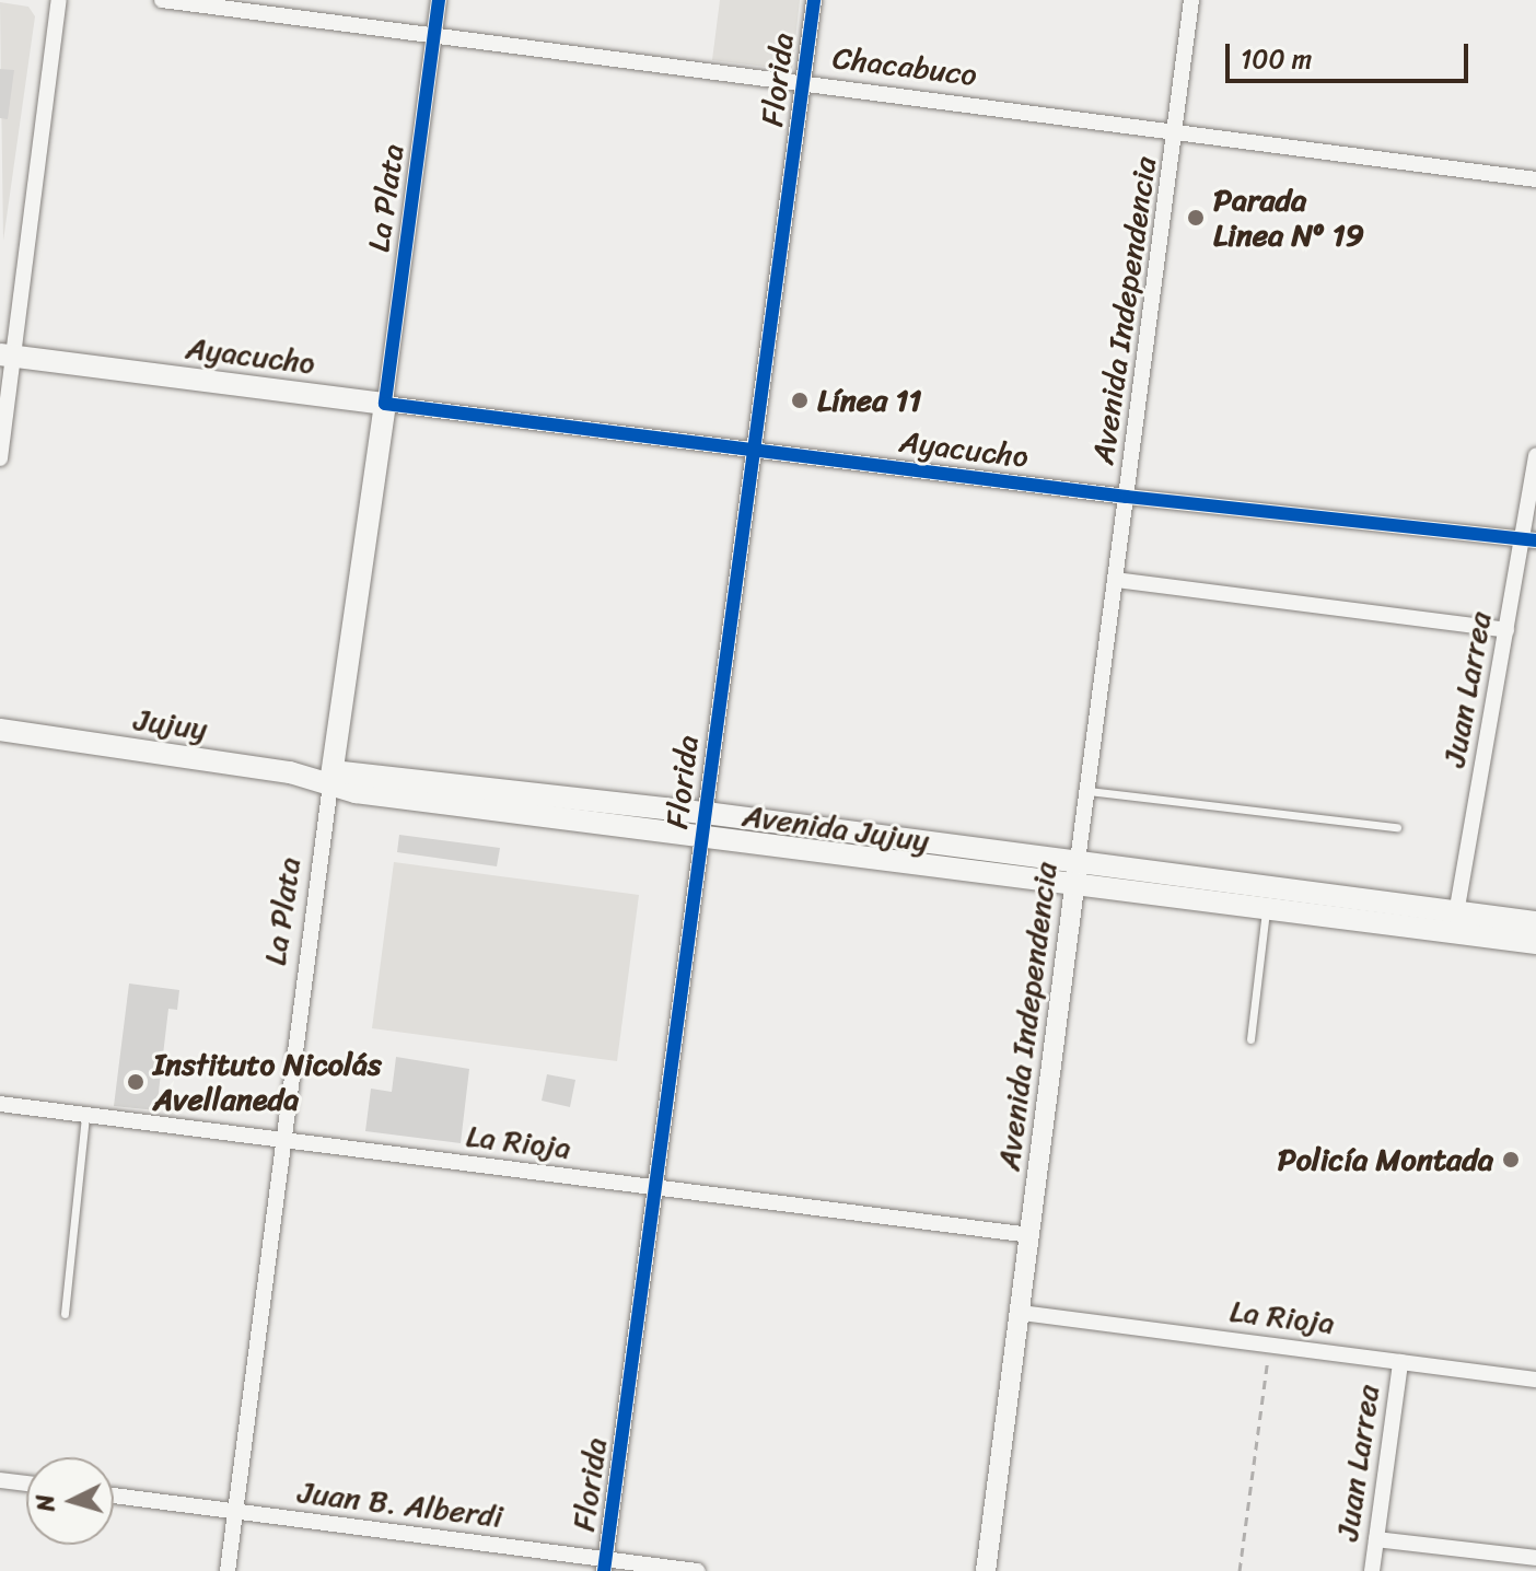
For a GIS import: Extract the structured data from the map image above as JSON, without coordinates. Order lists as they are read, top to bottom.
{
  "streets": {
    "main road": [
      "La Plata",
      "Avenida Independencia",
      "Ayacucho",
      "Jujuy",
      "Avenida Jujuy"
    ],
    "street": [
      "Chacabuco",
      "Florida",
      "Juan Larrea",
      "La Rioja",
      "Juan B. Alberdi"
    ]
  },
  "crossings": [
    ["Chacabuco", "Florida"],
    ["Chacabuco", "La Plata"],
    ["Chacabuco", "Avenida Independencia"],
    ["Florida", "Ayacucho"],
    ["Florida", "Avenida Jujuy"],
    ["Florida", "La Rioja"],
    ["Florida", "Juan B. Alberdi"],
    ["La Plata", "Ayacucho"],
    ["La Plata", "Jujuy"],
    ["La Plata", "Avenida Jujuy"],
    ["La Plata", "La Rioja"],
    ["La Plata", "Juan B. Alberdi"],
    ["Avenida Independencia", "Ayacucho"],
    ["Avenida Independencia", "Avenida Jujuy"],
    ["Avenida Independencia", "La Rioja"],
    ["Ayacucho", "Juan Larrea"],
    ["Juan Larrea", "Avenida Jujuy"],
    ["Juan Larrea", "La Rioja"],
    ["Jujuy", "Avenida Jujuy"]
  ],
  "places": [
    "Parada Linea Nº 19",
    "Línea 11",
    "Instituto Nicolás Avellaneda",
    "Policía Montada"
  ],
  "scale_bar": "100 m",
  "north": "left"
}
